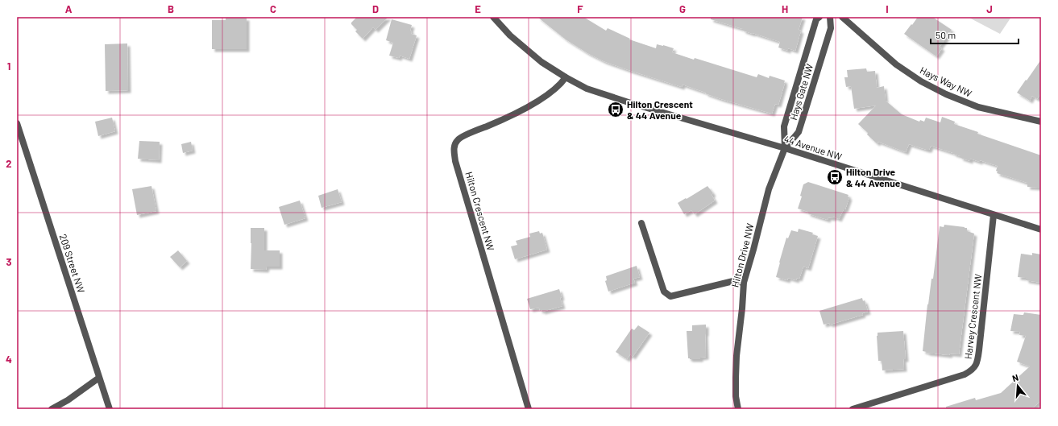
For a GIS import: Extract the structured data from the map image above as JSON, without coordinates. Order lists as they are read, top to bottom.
{
  "streets": {
    "street": [
      "Hays Way NW",
      "Hays Gate NW",
      "44 Avenue NW",
      "Hilton Crescent NW",
      "Hilton Drive NW",
      "209 Street NW",
      "Harvey Crescent NW"
    ]
  },
  "crossings": [
    ["Hays Gate NW", "44 Avenue NW"],
    ["Hays Gate NW", "Hilton Drive NW"],
    ["44 Avenue NW", "Hilton Crescent NW"],
    ["44 Avenue NW", "Hilton Drive NW"],
    ["44 Avenue NW", "Harvey Crescent NW"]
  ],
  "places": {
    "bus stop": ["Hilton Crescent & 44 Avenue", "Hilton Drive & 44 Avenue"]
  },
  "scale_bar": "50 m",
  "north": "top",
  "grid": {
    "columns": [
      "A",
      "B",
      "C",
      "D",
      "E",
      "F",
      "G",
      "H",
      "I",
      "J"
    ],
    "rows": [
      "1",
      "2",
      "3",
      "4"
    ]
  }
}
